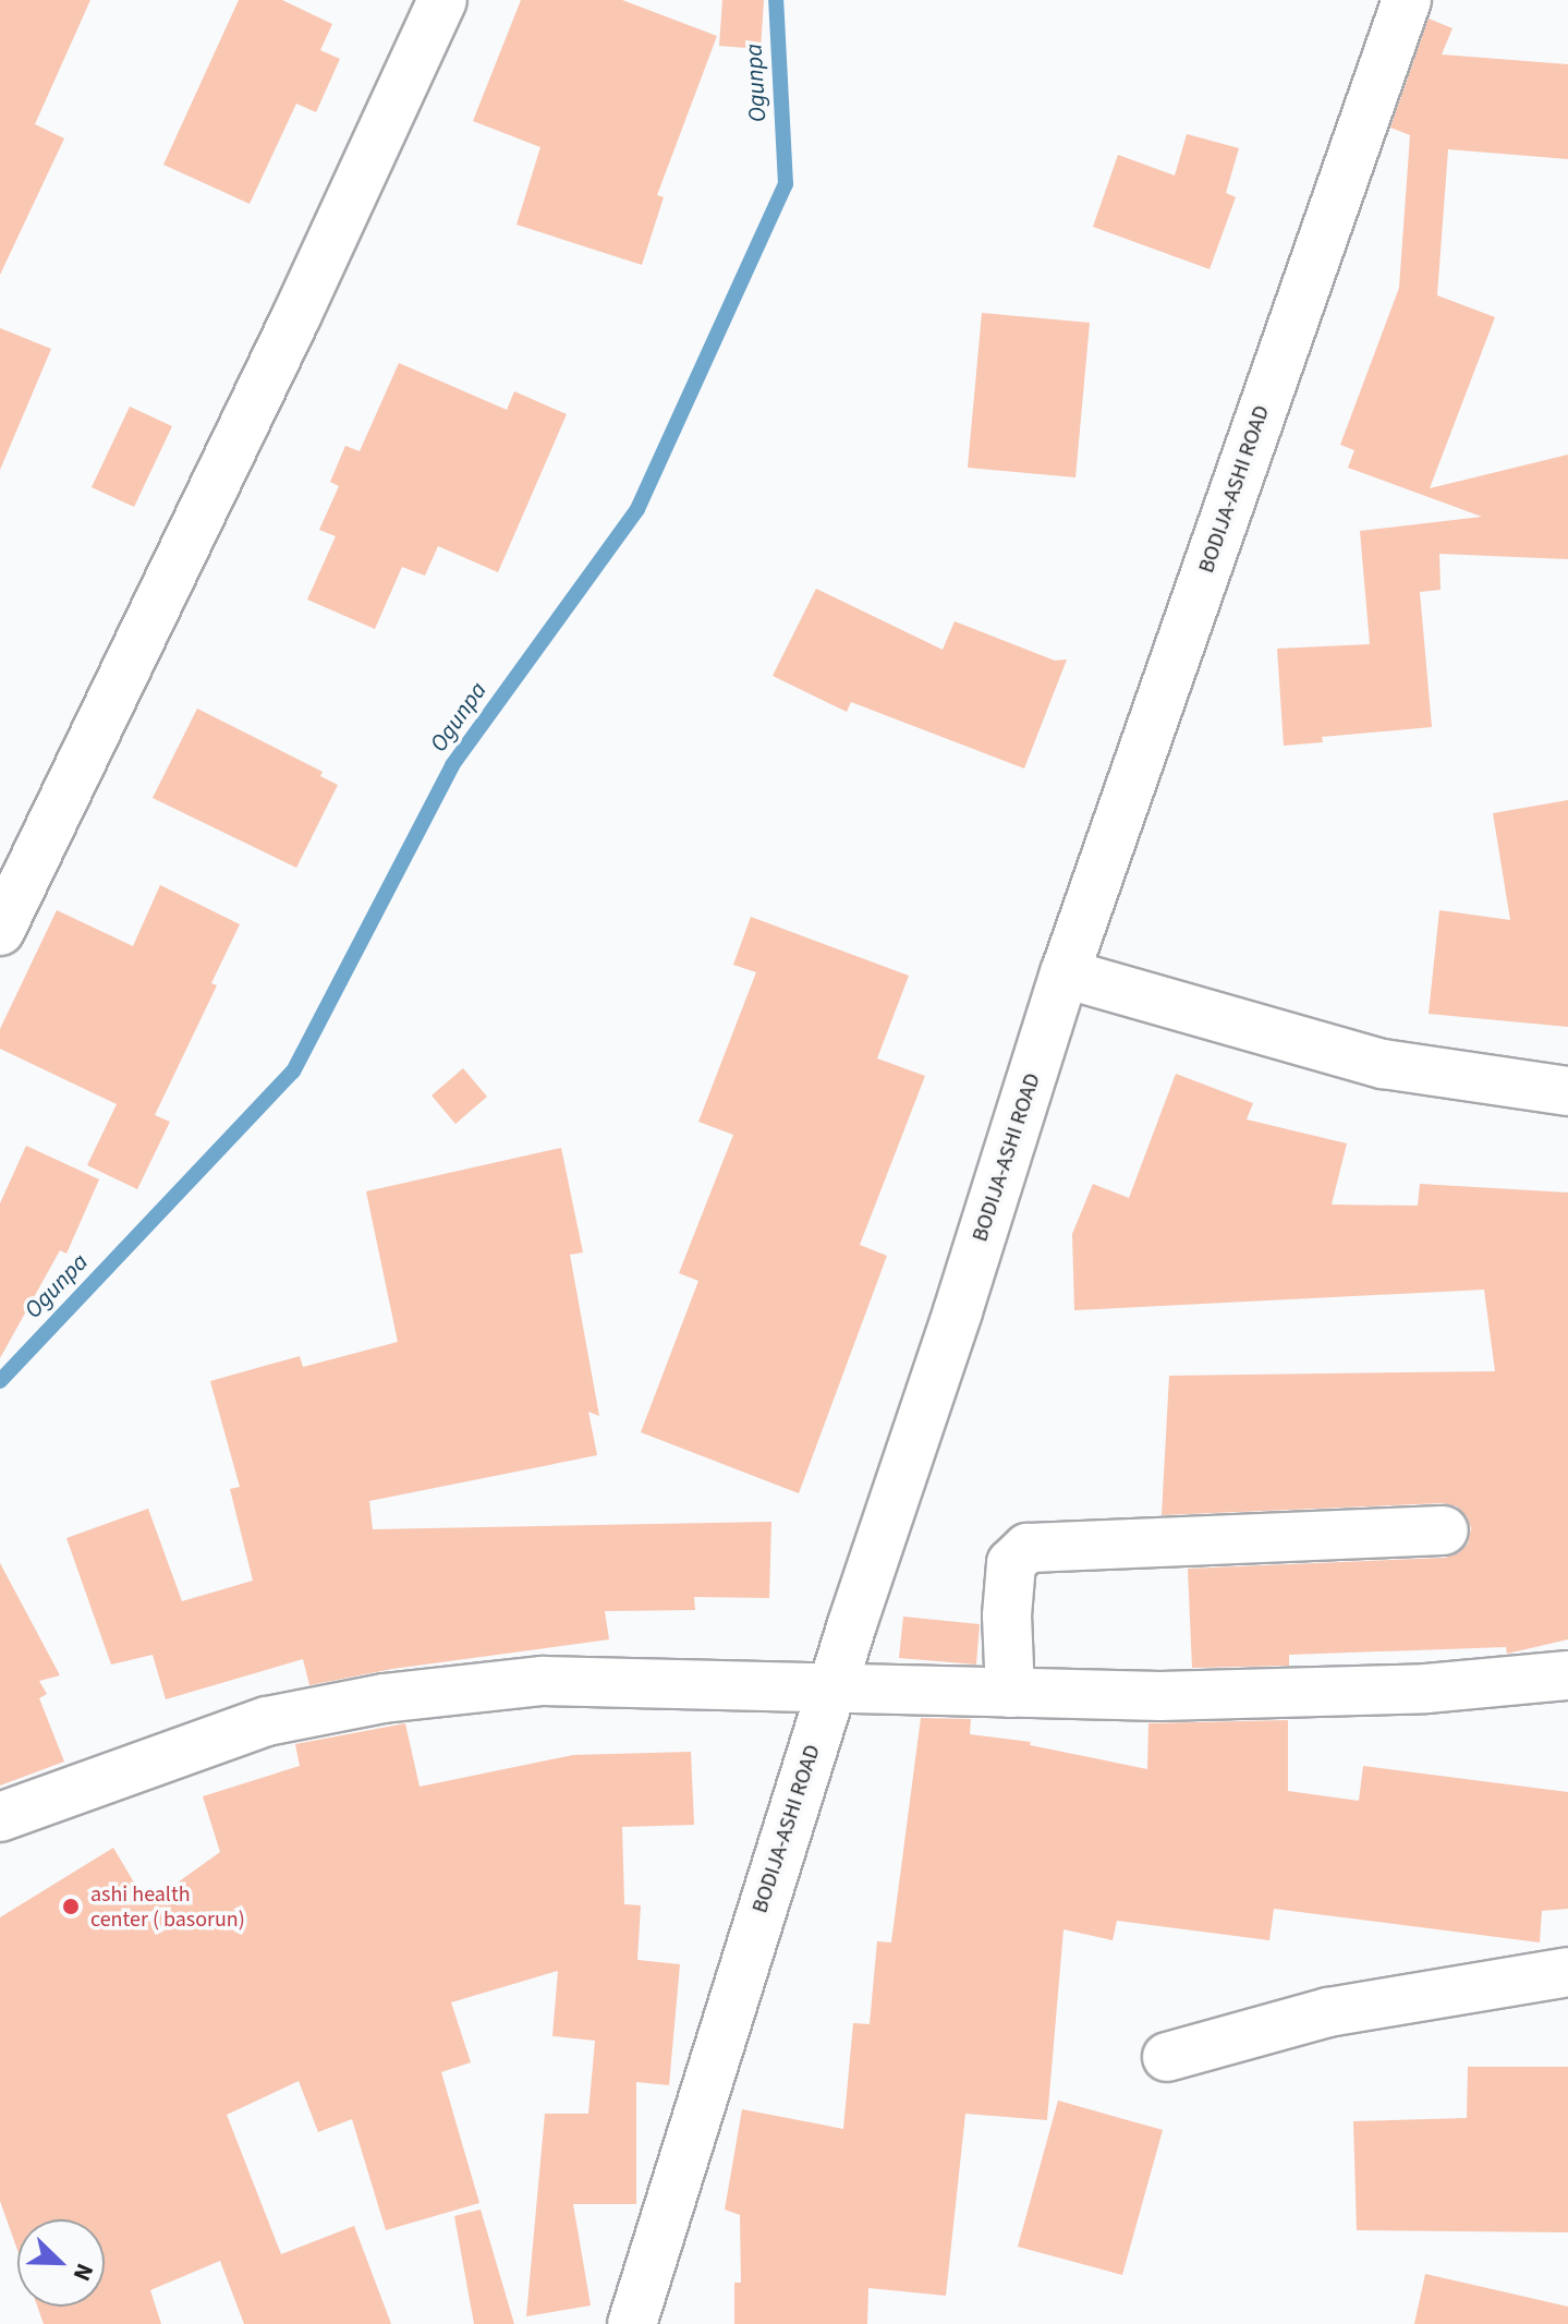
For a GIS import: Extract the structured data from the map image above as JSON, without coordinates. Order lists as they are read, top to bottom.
{
  "streets": {
    "street": ["BODIJA-ASHI ROAD"]
  },
  "water": ["Ogunpa"],
  "places": ["ashi health center ( basorun)"],
  "north": "bottom right"
}
